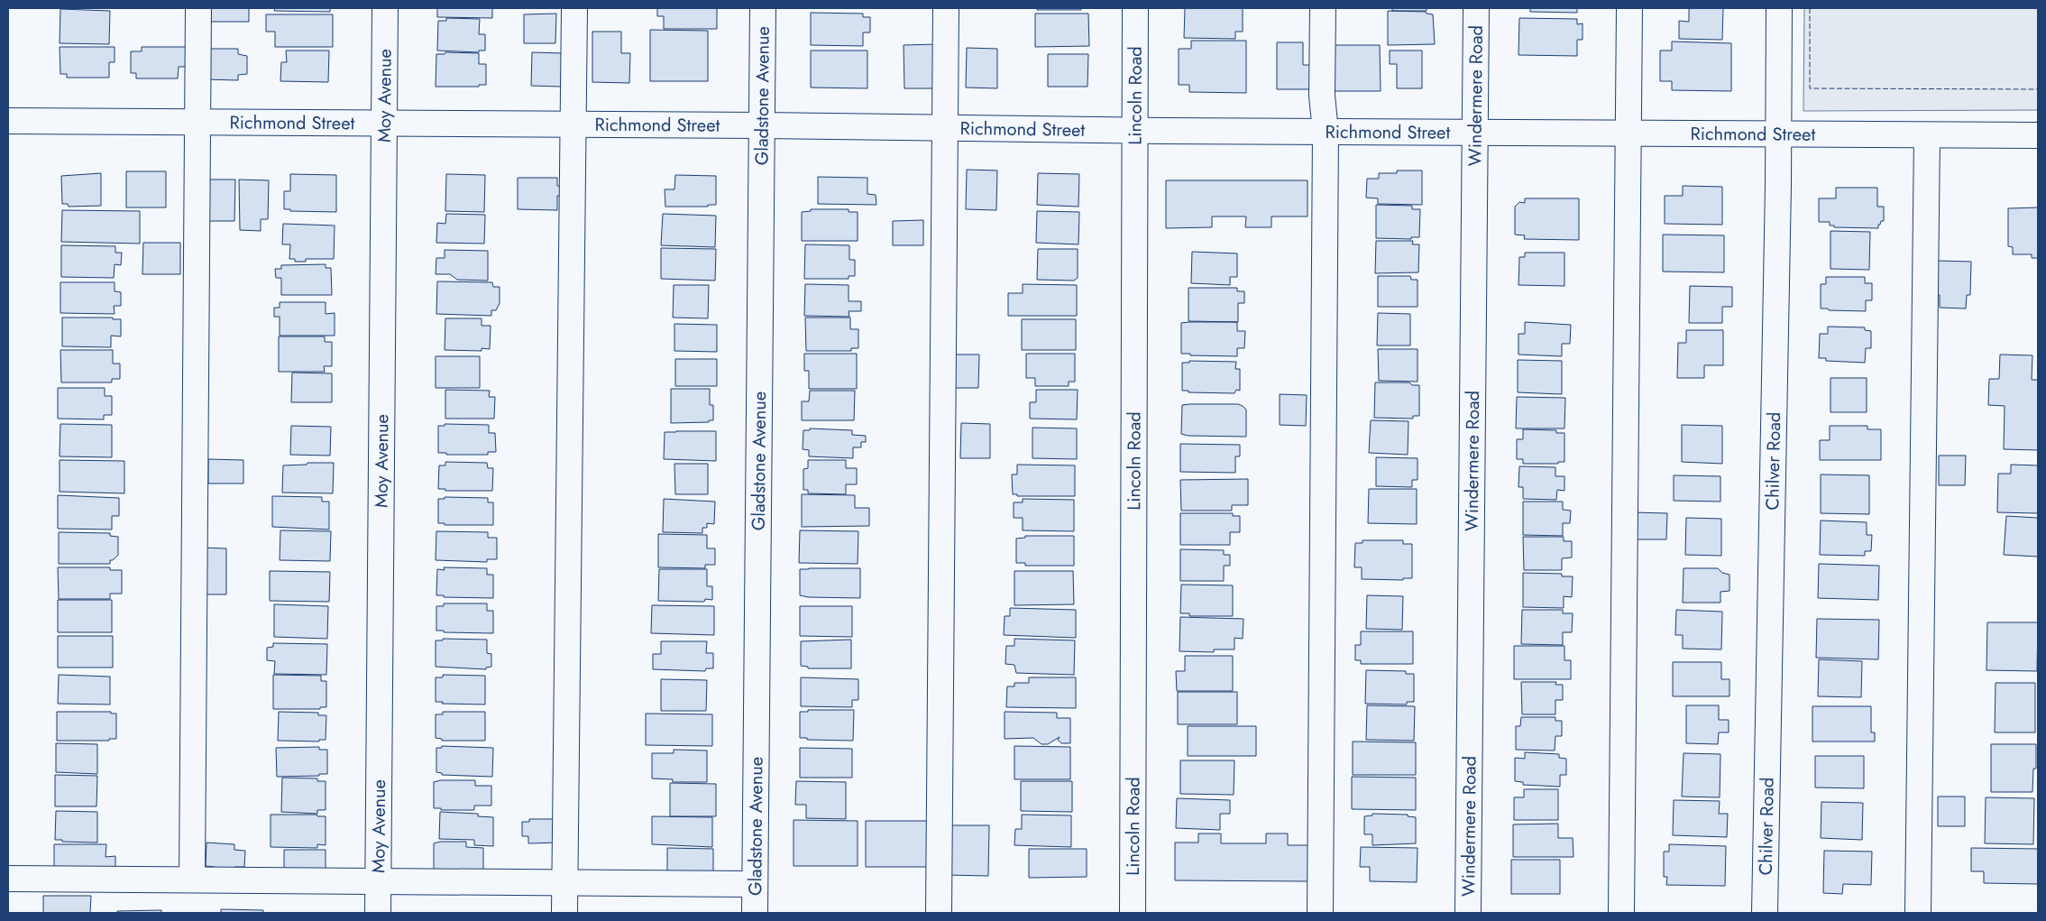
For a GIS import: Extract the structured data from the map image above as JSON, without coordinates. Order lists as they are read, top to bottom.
{
  "streets": {
    "street": [
      "Moy Avenue",
      "Gladstone Avenue",
      "Lincoln Road",
      "Windermere Road",
      "Richmond Street",
      "Chilver Road"
    ]
  },
  "crossings": [
    ["Moy Avenue", "Richmond Street"],
    ["Gladstone Avenue", "Richmond Street"],
    ["Lincoln Road", "Richmond Street"],
    ["Windermere Road", "Richmond Street"],
    ["Richmond Street", "Chilver Road"]
  ]
}
